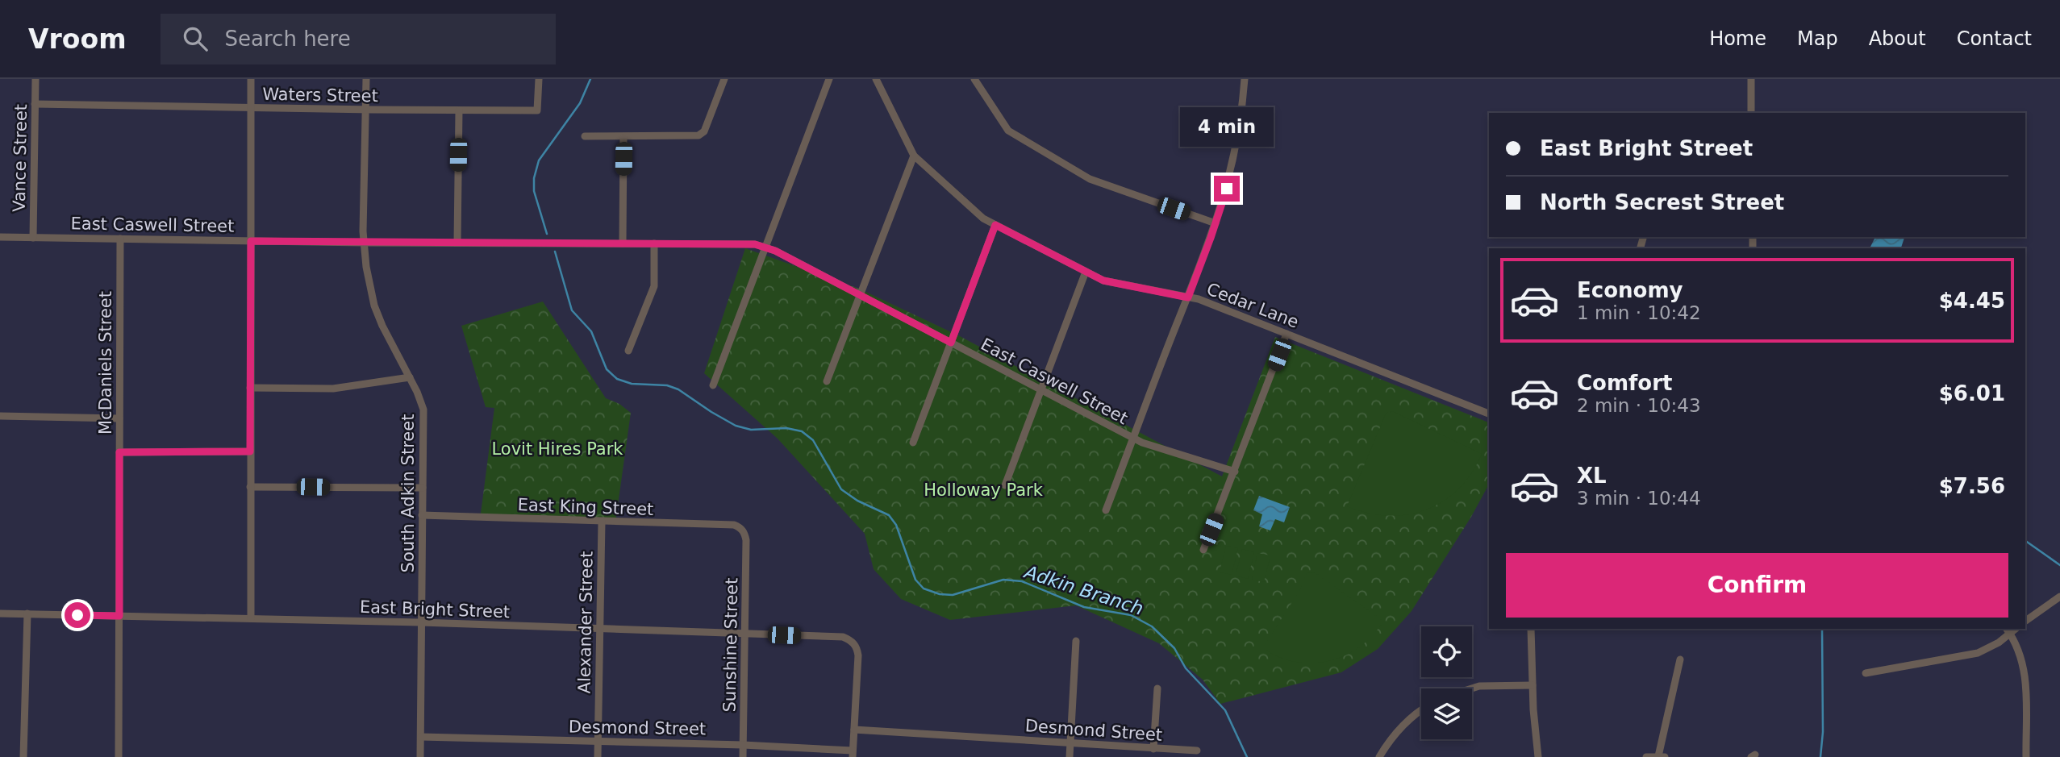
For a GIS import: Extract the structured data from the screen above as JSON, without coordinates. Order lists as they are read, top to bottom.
{
  "streets": {
    "street": [
      "Waters Street",
      "Vance Street",
      "East Caswell Street",
      "Cedar Lane",
      "McDaniels Street",
      "South Adkin Street",
      "East King Street",
      "East Bright Street",
      "Alexander Street",
      "Sunshine Street",
      "Desmond Street"
    ]
  },
  "crossings": [
    ["Waters Street", "Vance Street"],
    ["Waters Street", "South Adkin Street"],
    ["Vance Street", "East Caswell Street"],
    ["East Caswell Street", "McDaniels Street"],
    ["East Caswell Street", "South Adkin Street"],
    ["McDaniels Street", "East Bright Street"],
    ["South Adkin Street", "East King Street"],
    ["South Adkin Street", "East Bright Street"],
    ["South Adkin Street", "Desmond Street"],
    ["East King Street", "Alexander Street"],
    ["East King Street", "Sunshine Street"],
    ["East Bright Street", "Alexander Street"],
    ["East Bright Street", "Sunshine Street"],
    ["East Bright Street", "Desmond Street"],
    ["Alexander Street", "Desmond Street"],
    ["Sunshine Street", "Desmond Street"]
  ],
  "water": ["Adkin Branch"],
  "parks": ["Lovit Hires Park", "Holloway Park"],
  "page": {
    "header": "Vroom",
    "search": "Search here",
    "nav": [
      "Home",
      "Map",
      "About",
      "Contact"
    ],
    "bubble": "4 min",
    "banner": ["East Bright Street", "North Secrest Street"],
    "list": [
      {
        "name": "Economy",
        "note": "1 min · 10:42",
        "value": "$4.45"
      },
      {
        "name": "Comfort",
        "note": "2 min · 10:43",
        "value": "$6.01"
      },
      {
        "name": "XL",
        "note": "3 min · 10:44",
        "value": "$7.56"
      }
    ],
    "buttons": "Confirm"
  }
}
